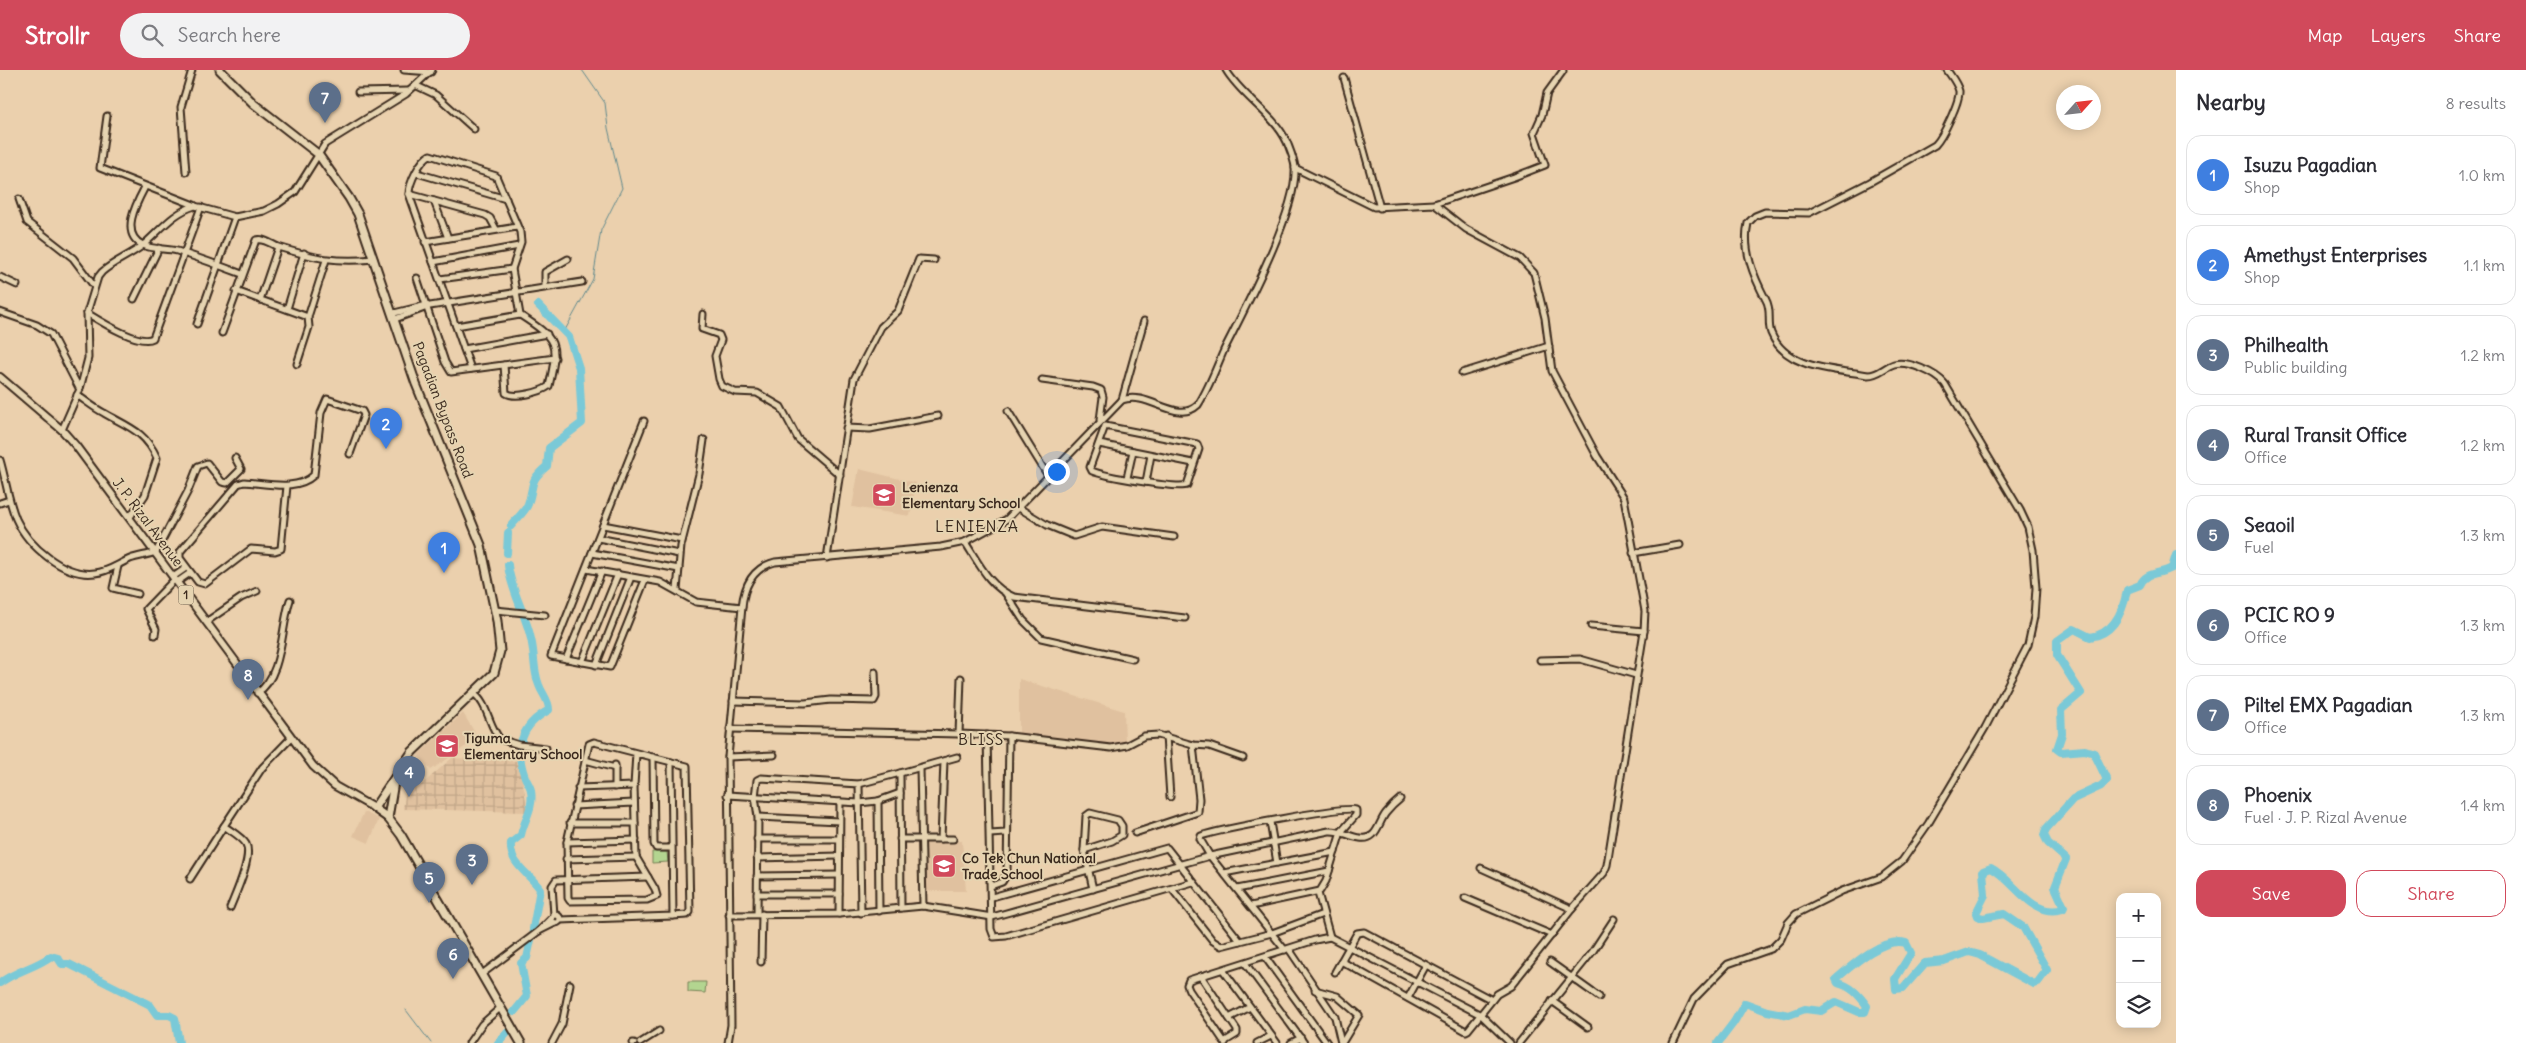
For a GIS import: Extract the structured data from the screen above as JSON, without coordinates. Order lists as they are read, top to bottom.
{
  "streets": {
    "highway": ["Pagadian Bypass Road", "J. P. Rizal Avenue", "1"]
  },
  "crossings": [
    ["Pagadian Bypass Road", "J. P. Rizal Avenue"],
    ["Pagadian Bypass Road", "1"],
    ["J. P. Rizal Avenue", "1"]
  ],
  "districts": ["LENIENZA", "BLISS"],
  "places": {
    "school or university": ["Lenienza Elementary School", "Tiguma Elementary School", "Co Tek Chun National Trade School"]
  },
  "north": "top right",
  "page": {
    "header": "Strollr",
    "search": "Search here",
    "nav": ["Map", "Layers", "Share"],
    "heading": ["Nearby", "8 results"],
    "pins": [
      "7",
      "2",
      "1",
      "8",
      "4",
      "3",
      "5",
      "6"
    ],
    "list": [
      {
        "mark": "1",
        "name": "Isuzu Pagadian",
        "note": "Shop",
        "value": "1.0 km"
      },
      {
        "mark": "2",
        "name": "Amethyst Enterprises",
        "note": "Shop",
        "value": "1.1 km"
      },
      {
        "mark": "3",
        "name": "Philhealth",
        "note": "Public building",
        "value": "1.2 km"
      },
      {
        "mark": "4",
        "name": "Rural Transit Office",
        "note": "Office",
        "value": "1.2 km"
      },
      {
        "mark": "5",
        "name": "Seaoil",
        "note": "Fuel",
        "value": "1.3 km"
      },
      {
        "mark": "6",
        "name": "PCIC RO 9",
        "note": "Office",
        "value": "1.3 km"
      },
      {
        "mark": "7",
        "name": "Piltel EMX Pagadian",
        "note": "Office",
        "value": "1.3 km"
      },
      {
        "mark": "8",
        "name": "Phoenix",
        "note": "Fuel · J. P. Rizal Avenue",
        "value": "1.4 km"
      }
    ],
    "buttons": ["Save", "Share"],
    "map_buttons": ["+", "−"]
  }
}
